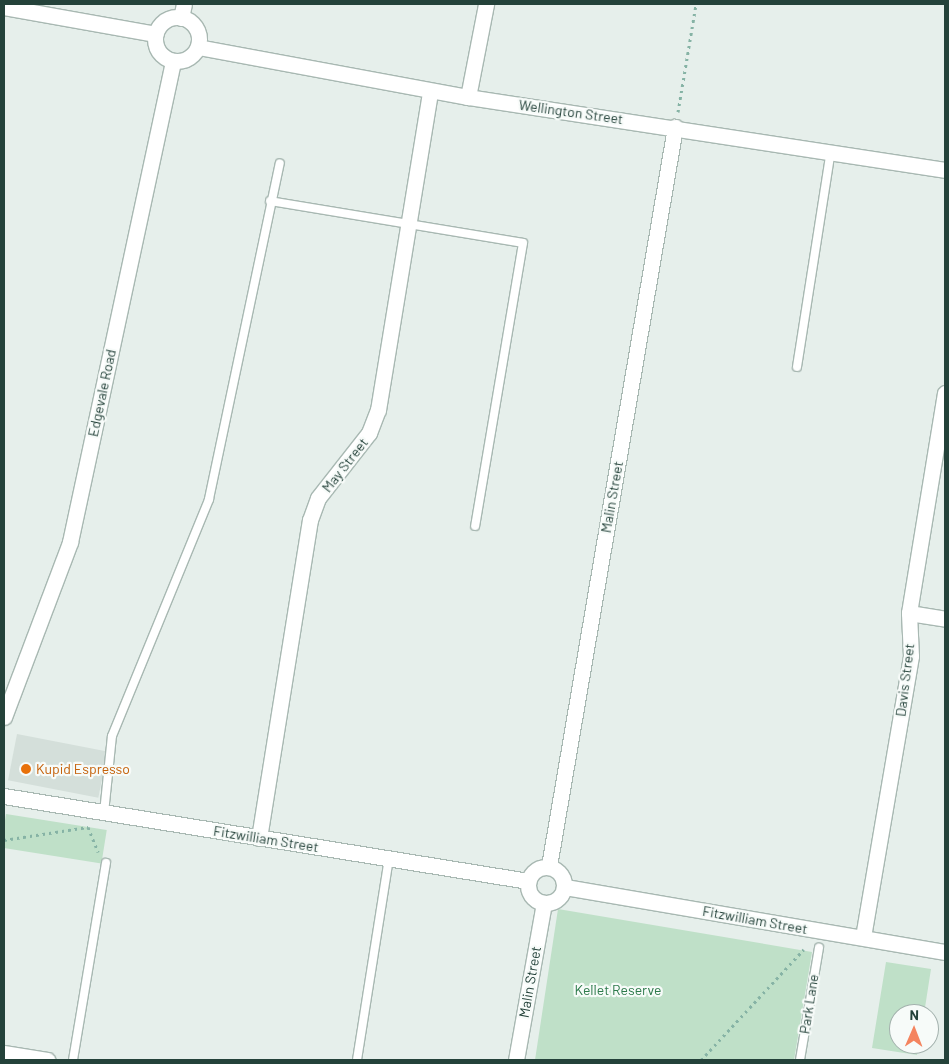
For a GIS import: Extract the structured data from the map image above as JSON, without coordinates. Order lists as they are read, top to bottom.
{
  "streets": {
    "street": [
      "Wellington Street",
      "Edgevale Road",
      "May Street",
      "Malin Street",
      "Davis Street",
      "Fitzwilliam Street"
    ],
    "lane": ["Park Lane"]
  },
  "crossings": [
    ["Wellington Street", "Edgevale Road"],
    ["Wellington Street", "May Street"],
    ["Wellington Street", "Malin Street"],
    ["May Street", "Fitzwilliam Street"],
    ["Malin Street", "Fitzwilliam Street"],
    ["Davis Street", "Fitzwilliam Street"]
  ],
  "parks": ["Kellet Reserve"],
  "places": ["Kupid Espresso"],
  "north": "top"
}
